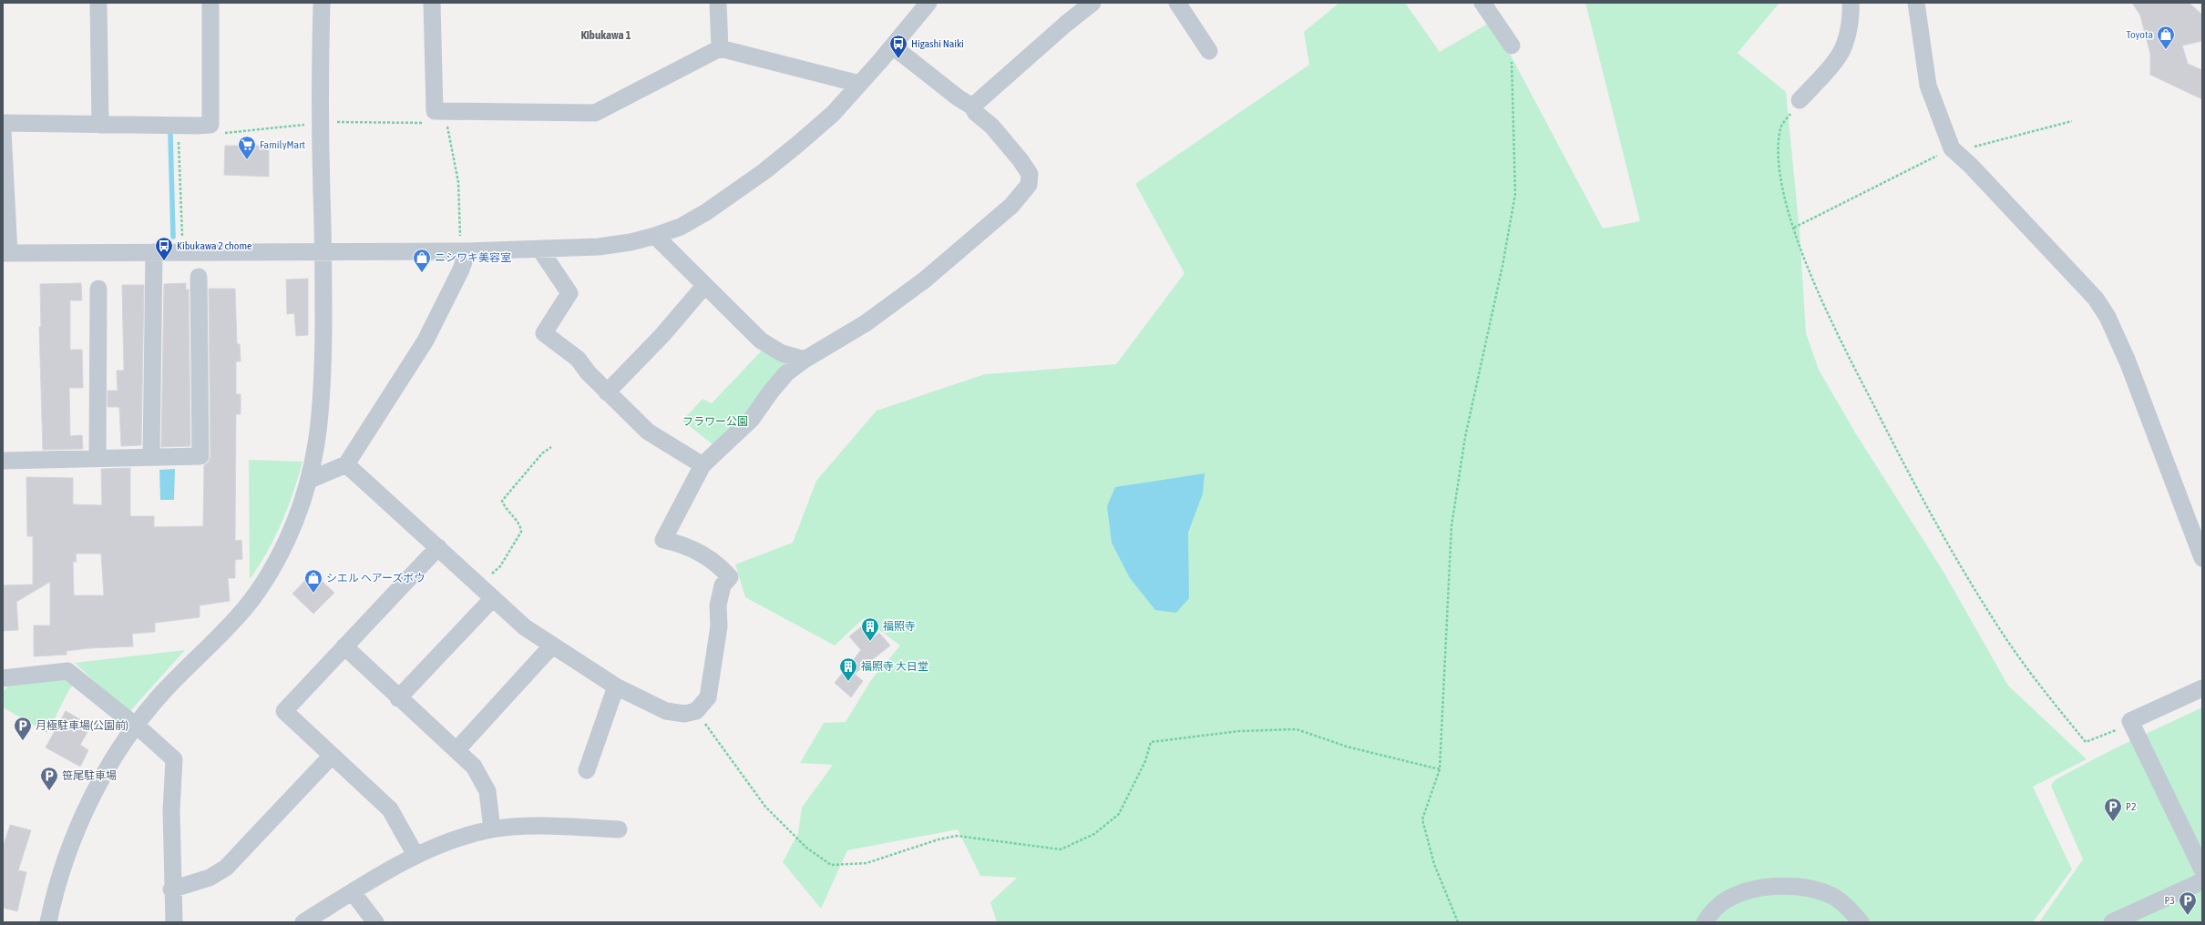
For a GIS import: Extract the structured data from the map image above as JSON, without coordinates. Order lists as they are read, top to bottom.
{
  "districts": ["Kibukawa 1"],
  "parks": ["フラワー公園"],
  "places": {
    "shop": ["Toyota", "ニシワキ美容室", "シエル ヘアーズボウ"],
    "bus stop": ["Higashi Naiki", "Kibukawa 2 chome"],
    "supermarket": ["FamilyMart"],
    "building": ["福照寺", "福照寺 大日堂"],
    "parking": [
      "月極駐車場(公園前)",
      "笹尾駐車場",
      "P2",
      "P3"
    ]
  }
}
